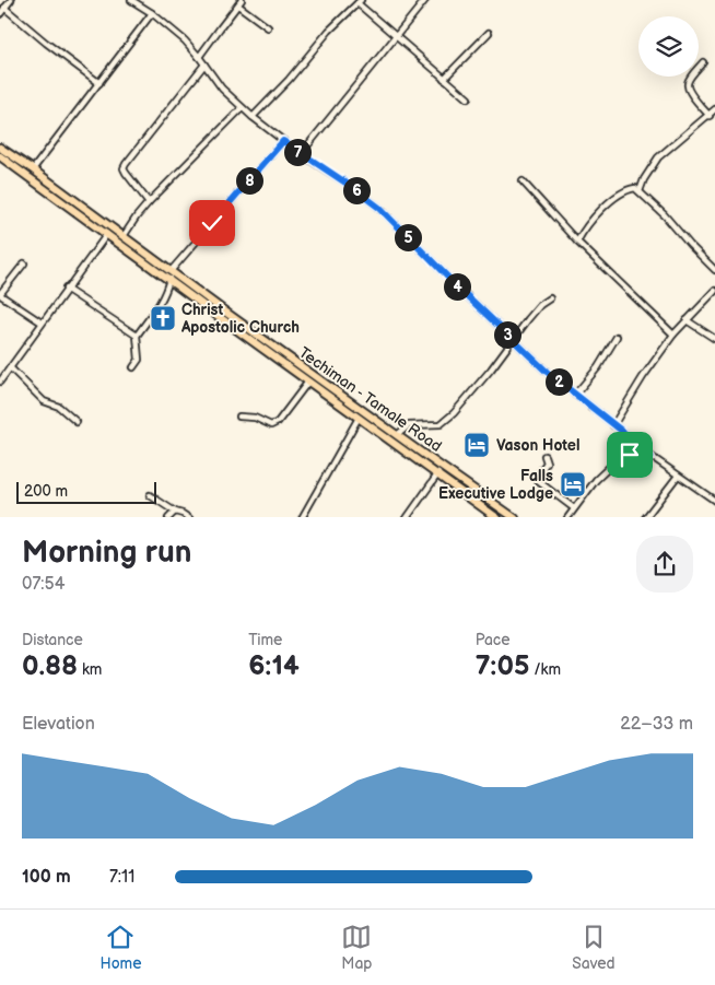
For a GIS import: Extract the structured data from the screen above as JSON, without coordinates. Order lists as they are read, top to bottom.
{
  "streets": {
    "highway": ["Techiman - Tamale Road"]
  },
  "places": {
    "church": ["Christ Apostolic Church"],
    "hotel": ["Vason Hotel", "Falls Executive Lodge"]
  },
  "scale_bar": "200 m",
  "page": {
    "pins": [
      "7",
      "8",
      "6",
      "5",
      "4",
      "3",
      "2"
    ],
    "scale": "200 m",
    "heading": ["Morning run", "07:54"],
    "stats": [
      ["Distance", "0.88 km"],
      ["Time", "6:14"],
      ["Pace", "7:05 /km"]
    ],
    "chart": ["Elevation", "22–33 m"],
    "list": [
      {
        "name": "100 m",
        "note": "7:11"
      }
    ],
    "tabs": ["Home", "Map", "Saved"]
  }
}
